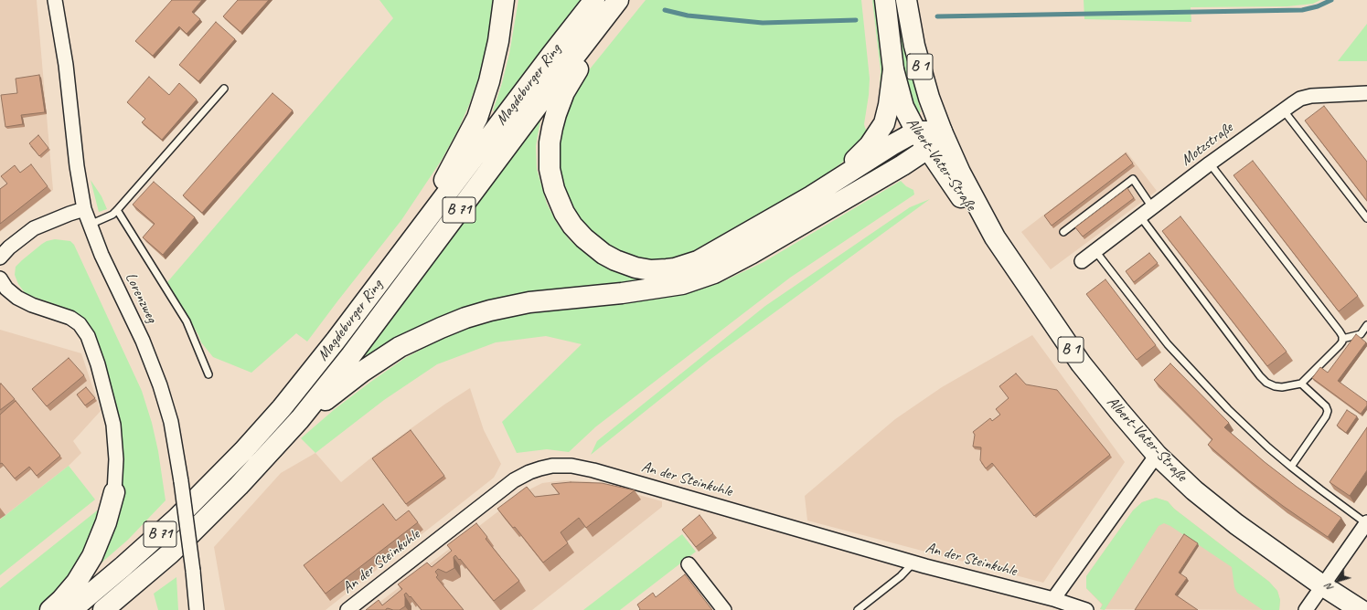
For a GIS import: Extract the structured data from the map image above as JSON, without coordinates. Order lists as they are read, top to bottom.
{
  "streets": {
    "main road": [
      "B 1",
      "Magdeburger Ring",
      "Albert-Vater-Straße",
      "B 71"
    ],
    "street": ["Motzstraße", "Lorenzweg", "An der Steinkuhle"]
  },
  "north": "bottom left"
}
